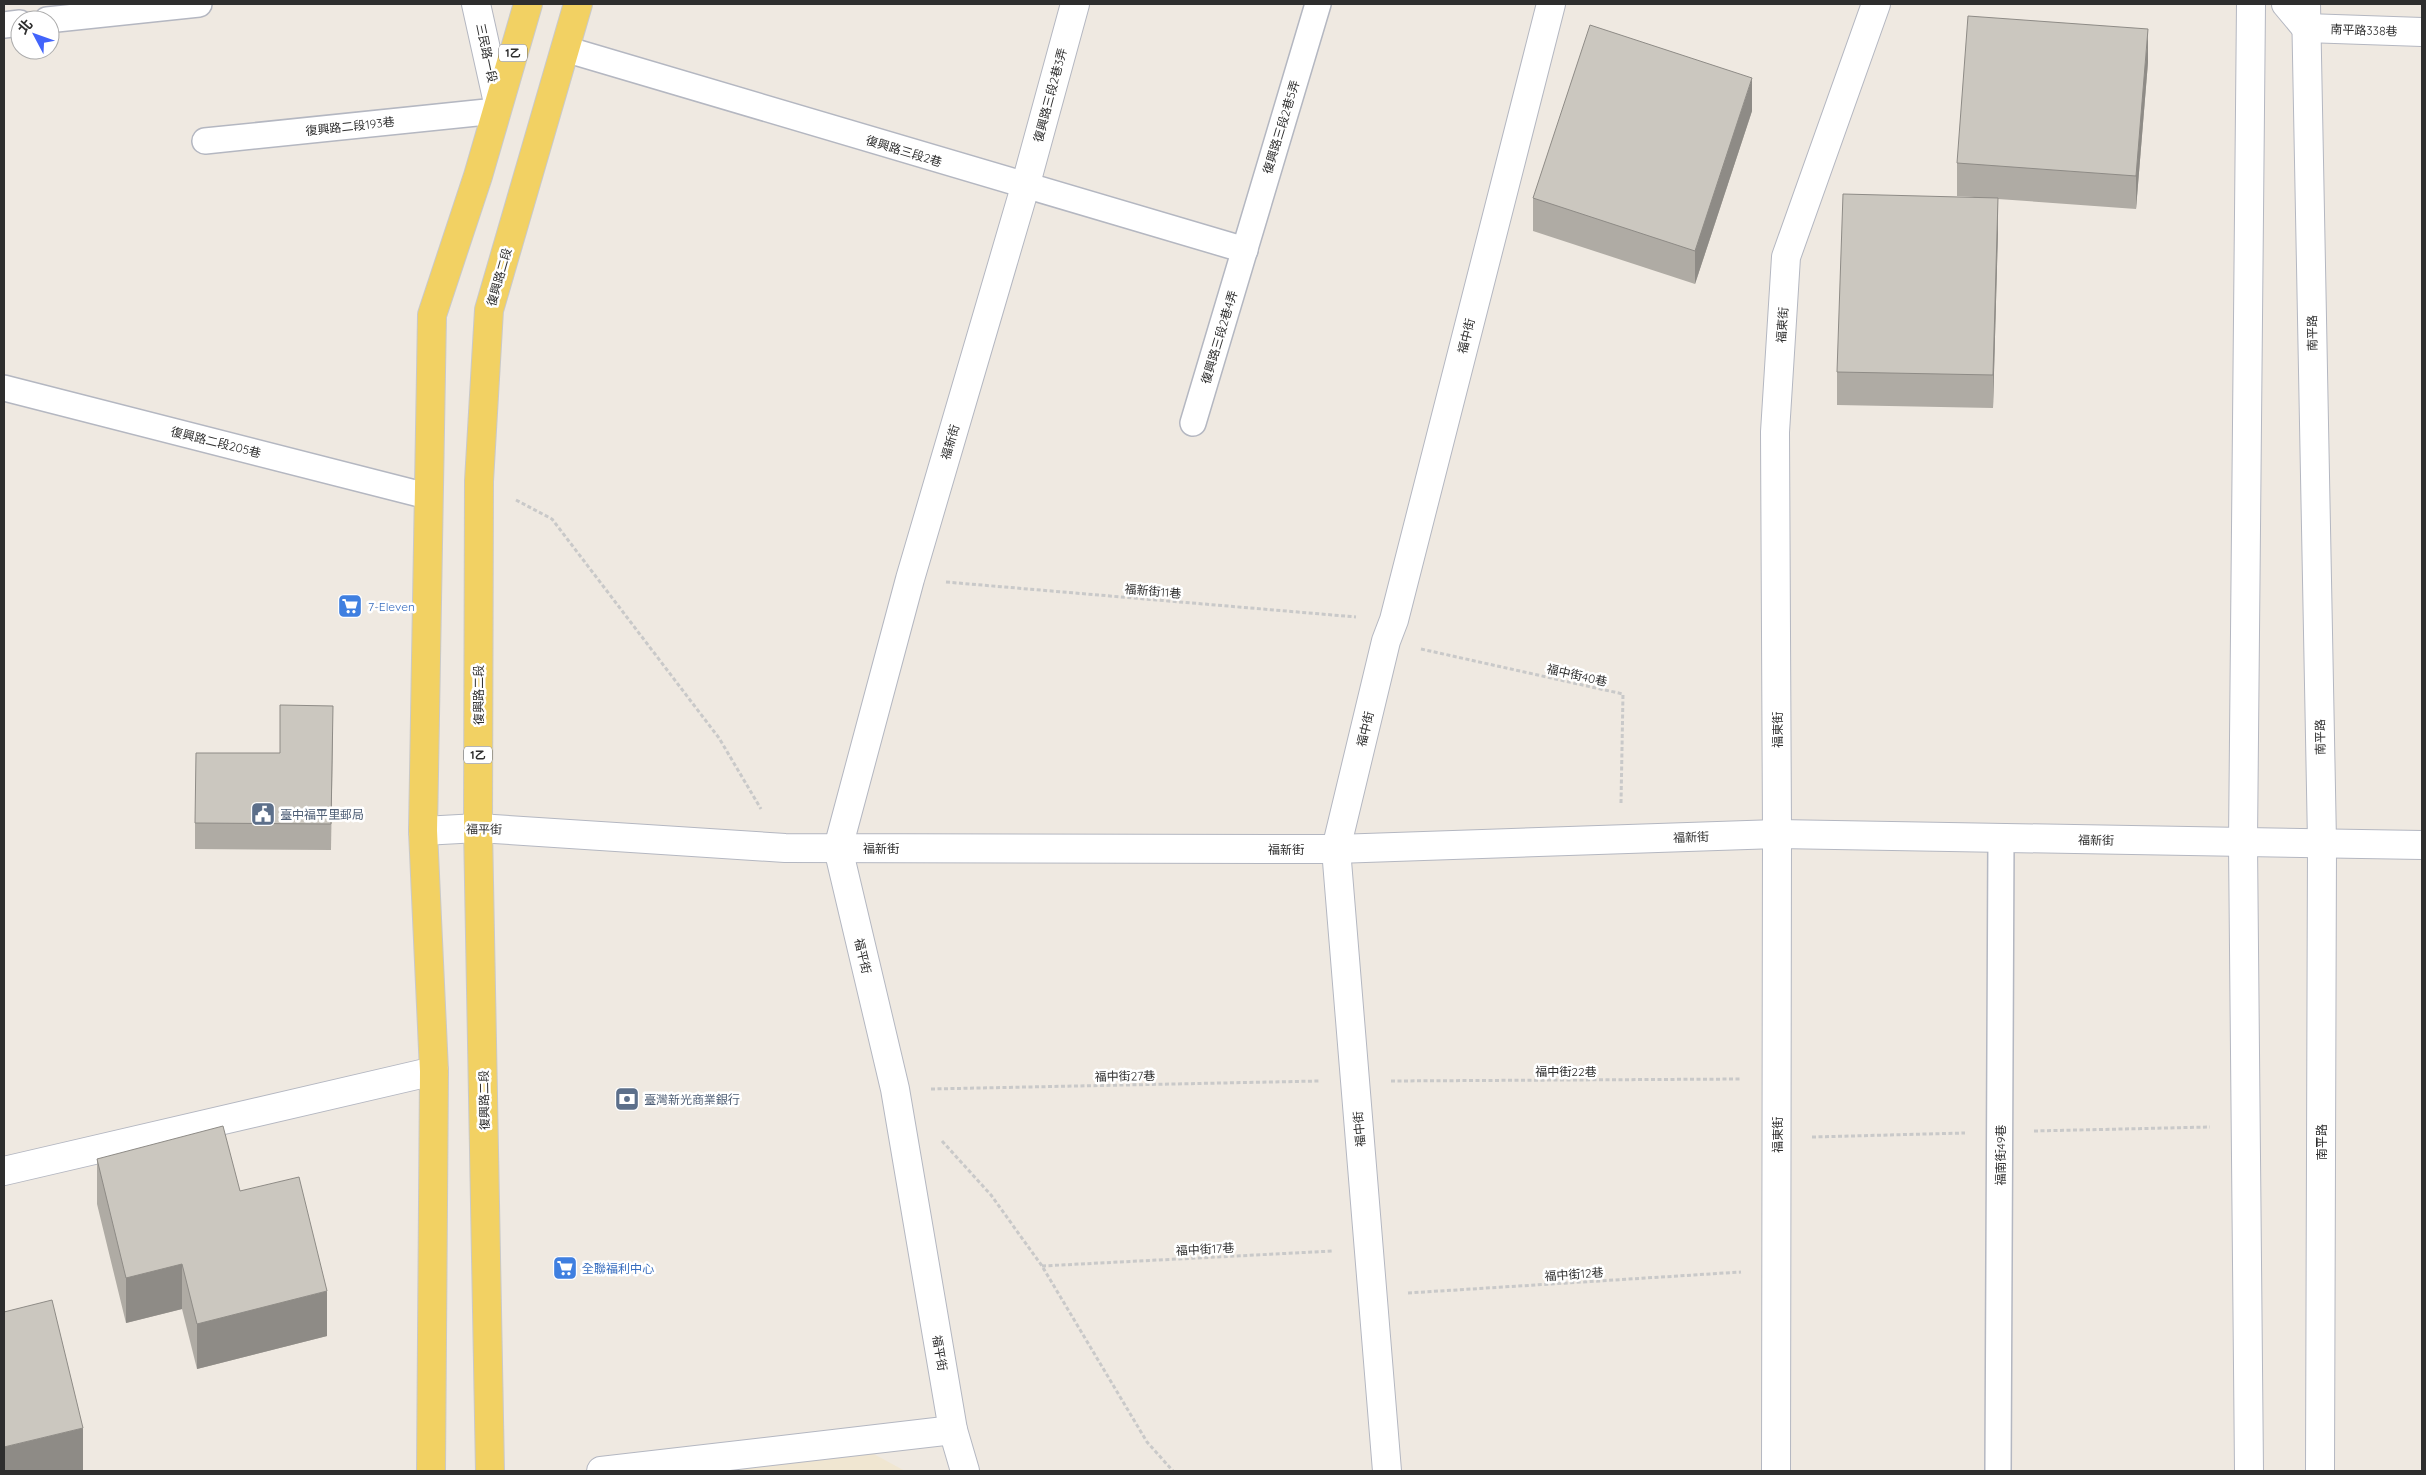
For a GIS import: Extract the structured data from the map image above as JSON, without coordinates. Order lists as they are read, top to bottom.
{
  "streets": {
    "main road": ["1乙", "復興路二段"],
    "street": [
      "南平路338巷",
      "三民路一段",
      "復興路三段2巷3弄",
      "福東街",
      "南平路",
      "福中街",
      "福新街",
      "福平街"
    ],
    "lane": [
      "復興路二段193巷",
      "復興路三段2巷5弄",
      "復興路三段2巷",
      "復興路三段2巷4弄",
      "復興路二段205巷",
      "福南街49巷"
    ],
    "path": [
      "福新街11巷",
      "福中街40巷",
      "福中街22巷",
      "福中街27巷",
      "福中街17巷",
      "福中街12巷"
    ]
  },
  "crossings": [
    ["南平路338巷", "南平路"],
    ["三民路一段", "1乙"],
    ["三民路一段", "復興路二段193巷"],
    ["1乙", "復興路二段193巷"],
    ["1乙", "復興路三段2巷"],
    ["1乙", "復興路二段"],
    ["1乙", "復興路二段205巷"],
    ["1乙", "福平街"],
    ["復興路三段2巷3弄", "復興路三段2巷"],
    ["復興路三段2巷3弄", "福新街"],
    ["復興路三段2巷5弄", "復興路三段2巷"],
    ["復興路三段2巷5弄", "復興路三段2巷4弄"],
    ["復興路三段2巷", "復興路二段"],
    ["復興路三段2巷", "復興路三段2巷4弄"],
    ["復興路三段2巷", "福新街"],
    ["復興路二段", "福平街"],
    ["福東街", "福新街"],
    ["福東街", "福中街22巷"],
    ["福東街", "福中街12巷"],
    ["南平路", "福新街"],
    ["福中街", "福新街"],
    ["福中街", "福新街11巷"],
    ["福中街", "福中街40巷"],
    ["福中街", "福中街22巷"],
    ["福中街", "福中街27巷"],
    ["福中街", "福中街17巷"],
    ["福中街", "福中街12巷"],
    ["福新街", "福新街11巷"],
    ["福新街", "福中街40巷"],
    ["福新街", "福平街"],
    ["福新街", "福南街49巷"],
    ["福新街11巷", "福中街40巷"],
    ["福平街", "福中街27巷"],
    ["福中街22巷", "福中街27巷"]
  ],
  "places": {
    "supermarket": ["7-Eleven", "全聯福利中心"],
    "public building": ["臺中福平里郵局"],
    "bank": ["臺灣新光商業銀行"]
  },
  "north": "top left"
}
